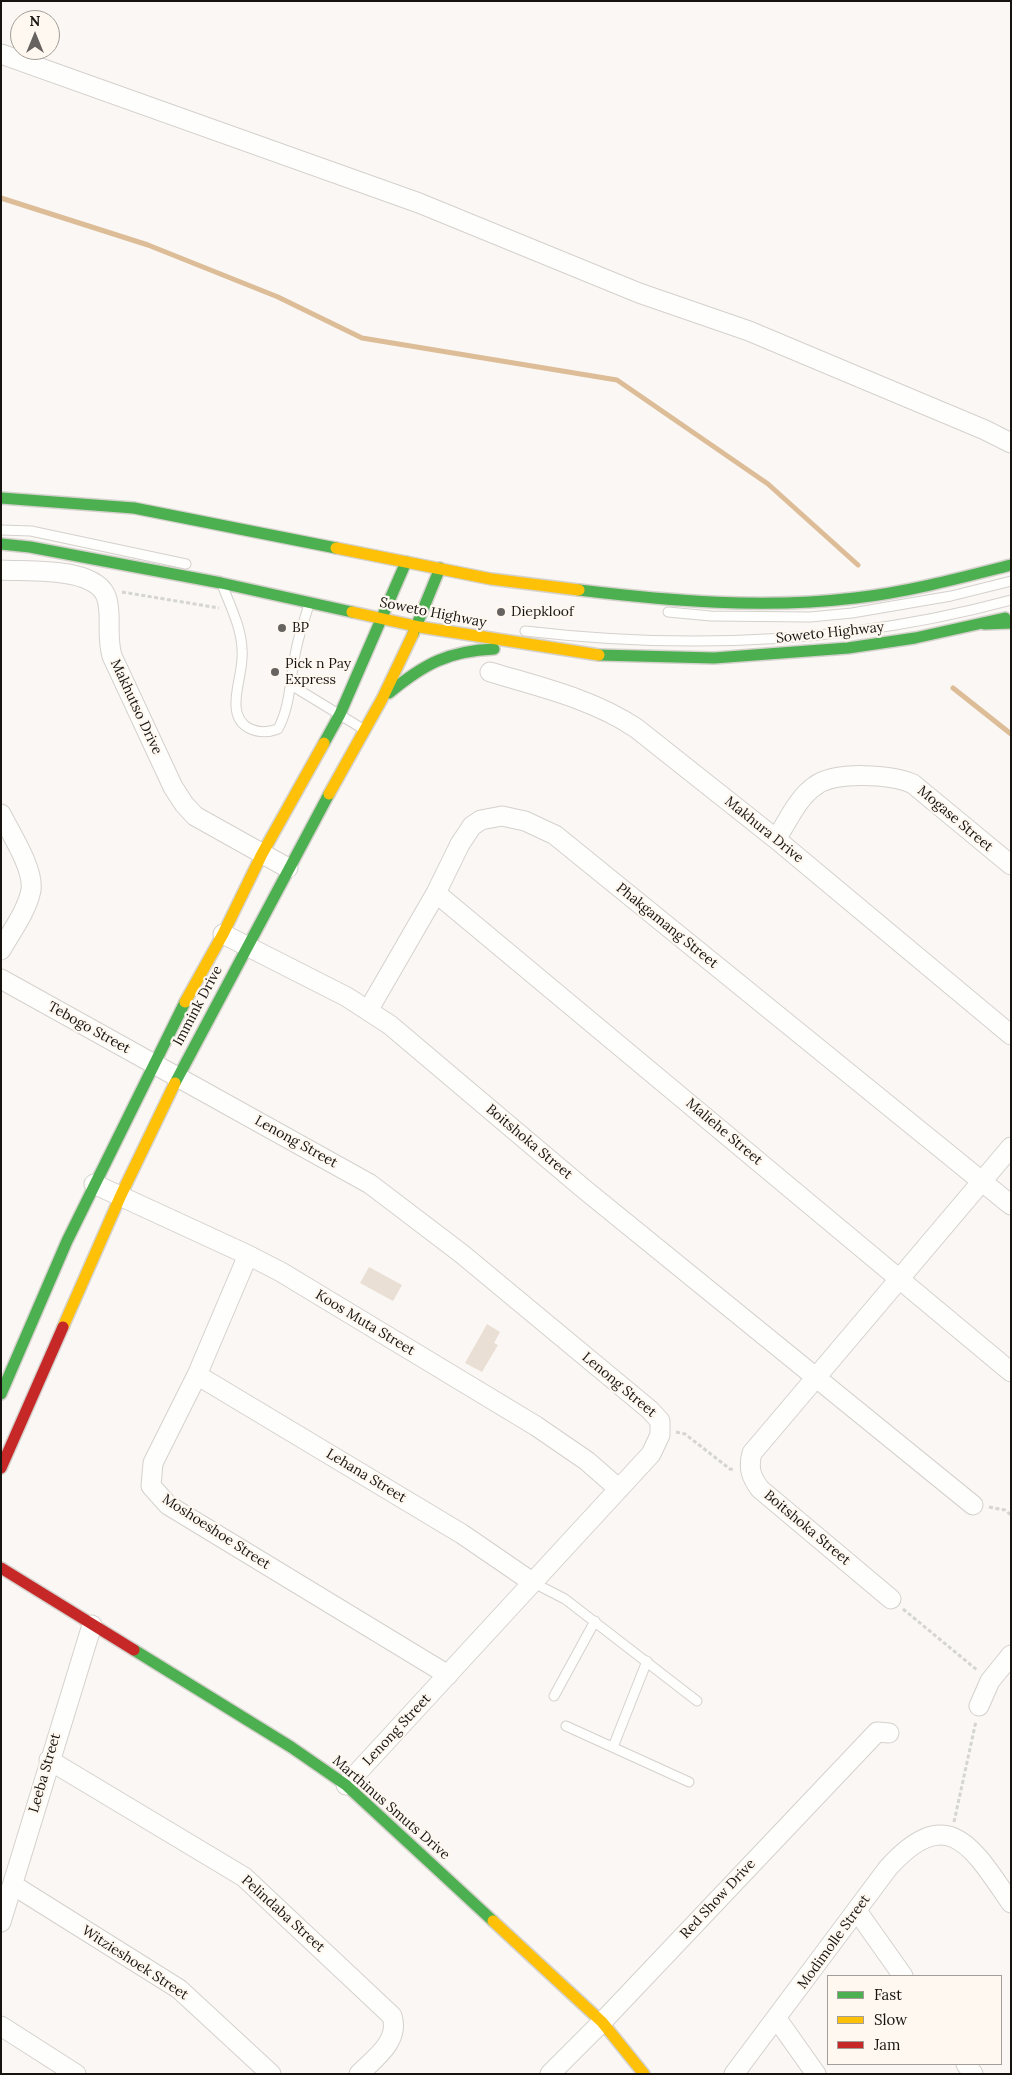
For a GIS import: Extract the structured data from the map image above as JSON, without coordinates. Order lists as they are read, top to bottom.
{
  "streets": {
    "main road": ["Soweto Highway", "Immink Drive", "Marthinus Smuts Drive"],
    "street": [
      "Makhutso Drive",
      "Mogase Street",
      "Makhura Drive",
      "Phakgamang Street",
      "Tebogo Street",
      "Maliehe Street",
      "Lenong Street",
      "Boitshoka Street",
      "Koos Muta Street",
      "Lehana Street",
      "Moshoeshoe Street",
      "Leeba Street",
      "Red Show Drive",
      "Pelindaba Street",
      "Modimolle Street",
      "Witzieshoek Street"
    ]
  },
  "crossings": [
    ["Soweto Highway", "Immink Drive"],
    ["Makhutso Drive", "Immink Drive"],
    ["Mogase Street", "Makhura Drive"],
    ["Phakgamang Street", "Maliehe Street"],
    ["Phakgamang Street", "Boitshoka Street"],
    ["Immink Drive", "Tebogo Street"],
    ["Immink Drive", "Lenong Street"],
    ["Immink Drive", "Boitshoka Street"],
    ["Immink Drive", "Koos Muta Street"],
    ["Tebogo Street", "Lenong Street"],
    ["Lenong Street", "Koos Muta Street"],
    ["Lenong Street", "Lehana Street"],
    ["Lenong Street", "Moshoeshoe Street"],
    ["Lenong Street", "Marthinus Smuts Drive"],
    ["Koos Muta Street", "Moshoeshoe Street"],
    ["Lehana Street", "Moshoeshoe Street"],
    ["Leeba Street", "Marthinus Smuts Drive"],
    ["Leeba Street", "Pelindaba Street"],
    ["Leeba Street", "Witzieshoek Street"],
    ["Marthinus Smuts Drive", "Red Show Drive"]
  ],
  "places": ["Diepkloof", "BP", "Pick n Pay Express"],
  "legend": ["Fast", "Slow", "Jam"],
  "north": "top"
}
